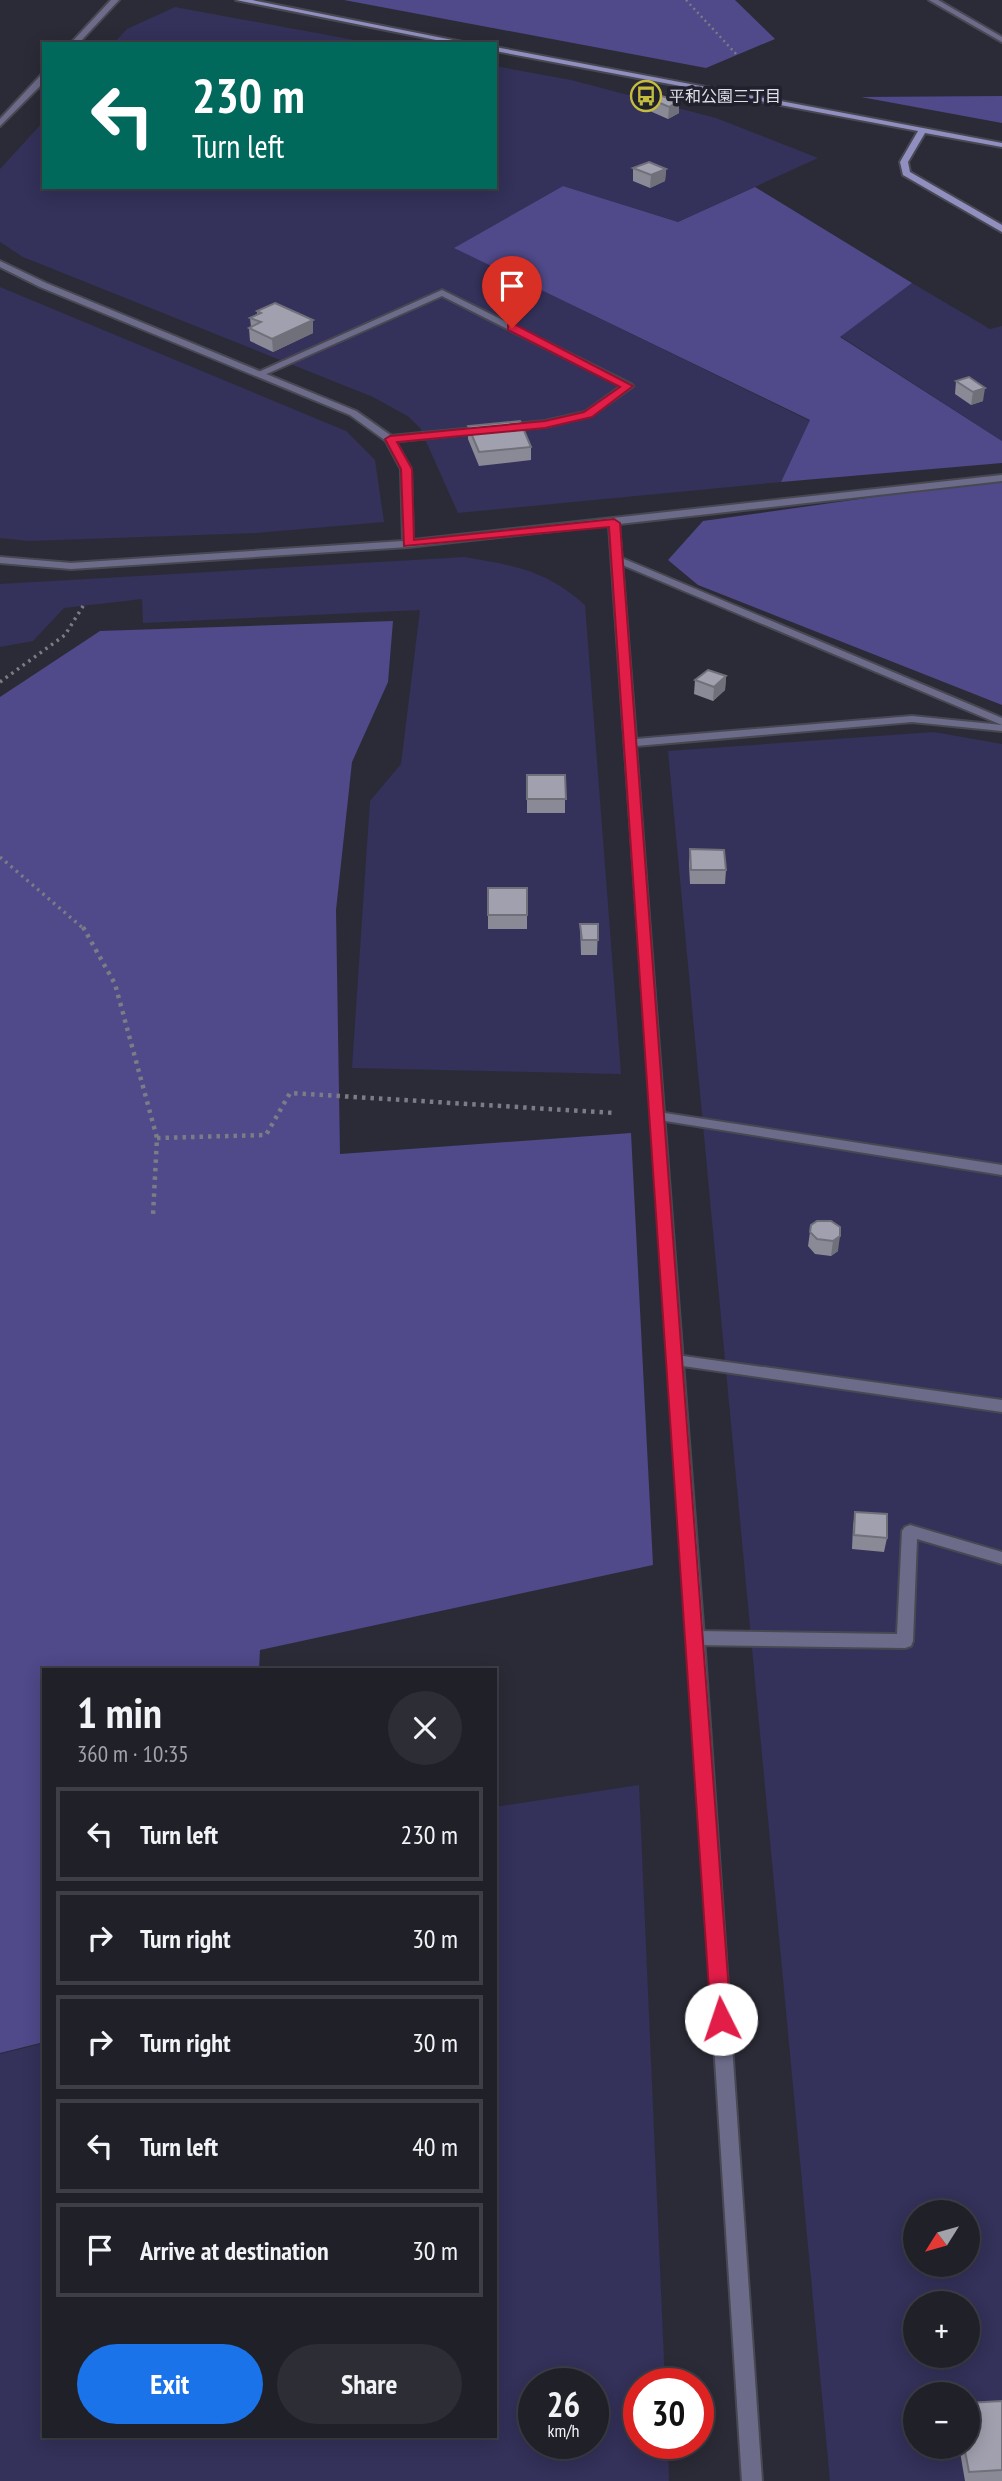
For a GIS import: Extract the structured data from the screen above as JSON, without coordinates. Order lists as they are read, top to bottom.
{
  "places": {
    "bus stop": ["平和公園三丁目"]
  },
  "north": "bottom left",
  "page": {
    "turn": ["230 m", "Turn left"],
    "heading": ["1 min", "360 m · 10:35"],
    "list": [
      {
        "name": "Turn left",
        "value": "230 m"
      },
      {
        "name": "Turn right",
        "value": "30 m"
      },
      {
        "name": "Turn right",
        "value": "30 m"
      },
      {
        "name": "Turn left",
        "value": "40 m"
      },
      {
        "name": "Arrive at destination",
        "value": "30 m"
      }
    ],
    "map_buttons": ["+", "−"],
    "buttons": ["Exit", "Share"],
    "speed": "26 km/h",
    "limit": "30"
  }
}
